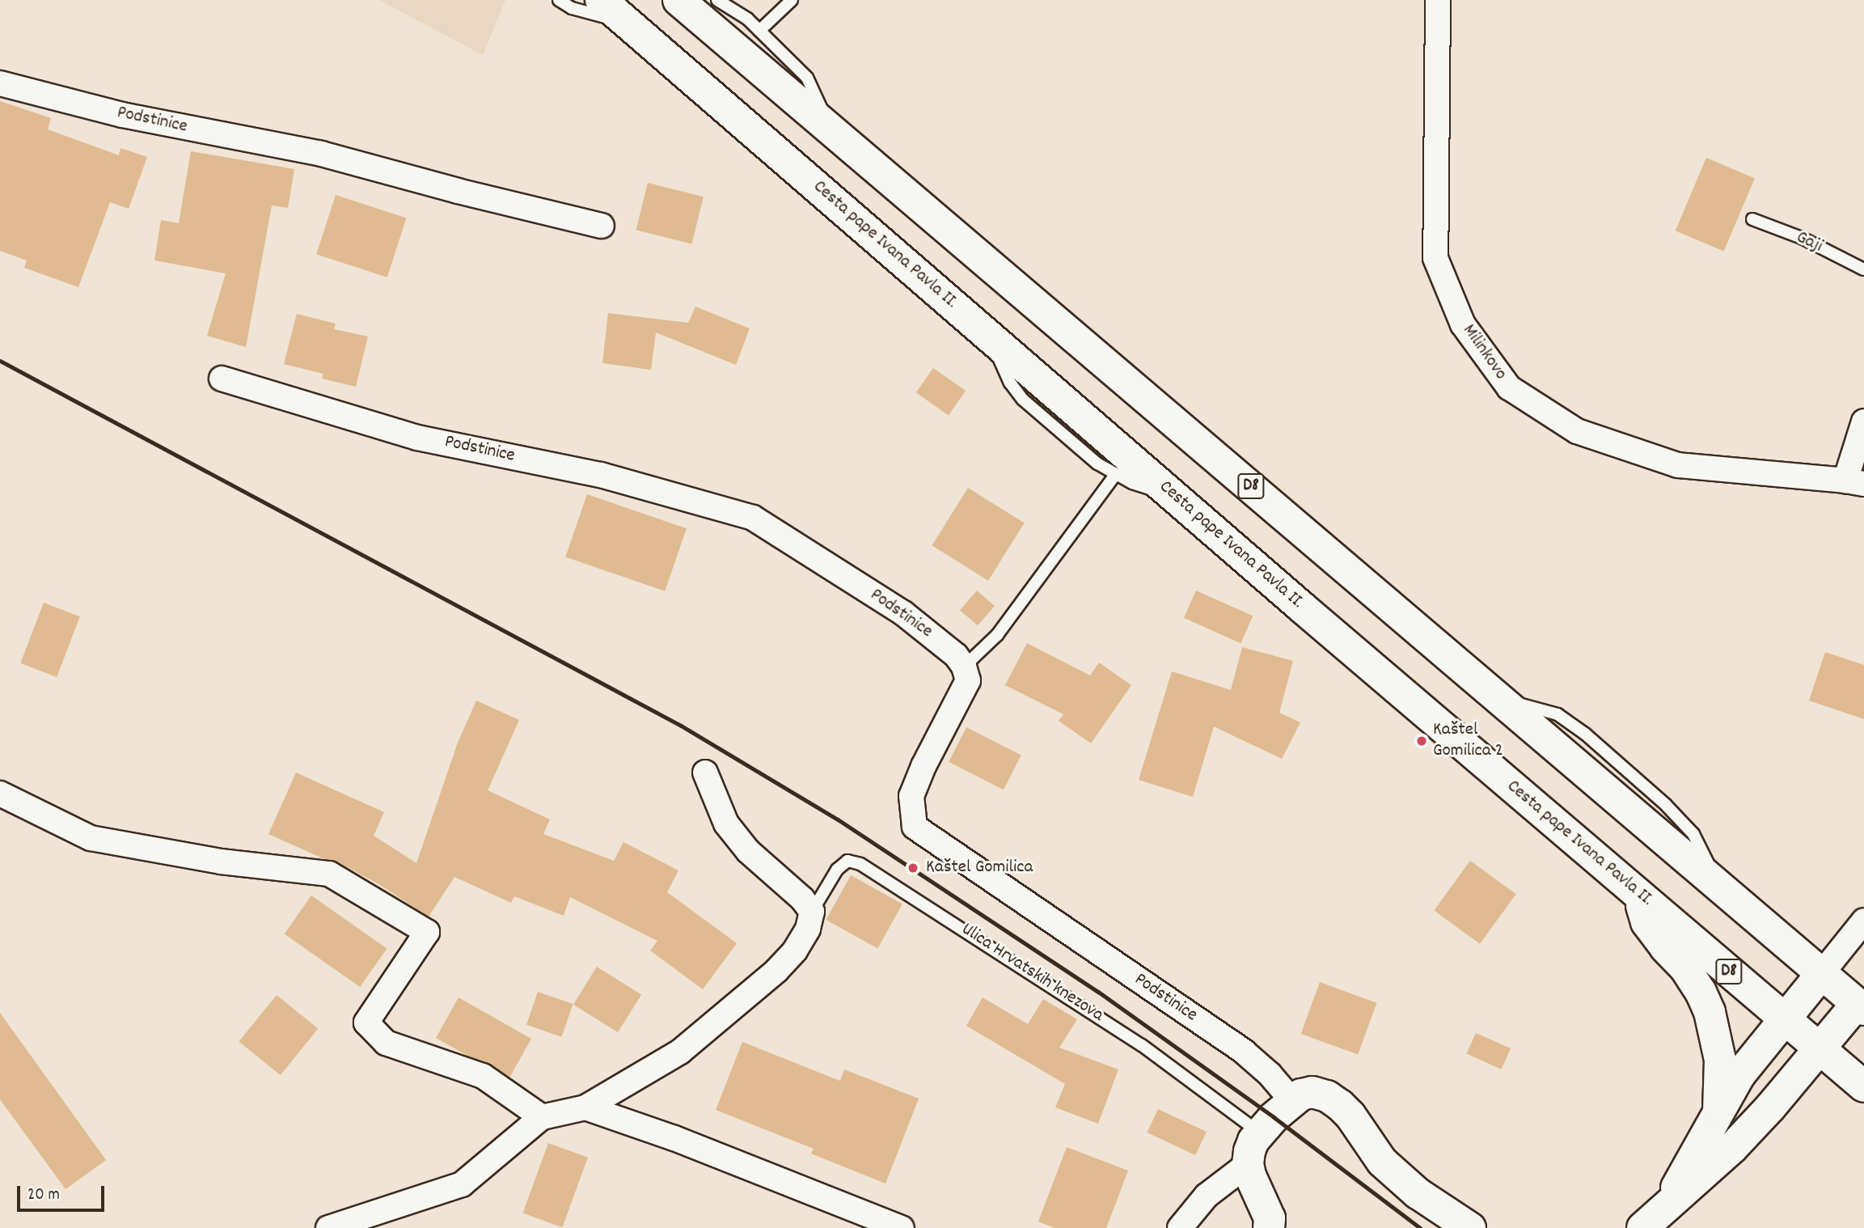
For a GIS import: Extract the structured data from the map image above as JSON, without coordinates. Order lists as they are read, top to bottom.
{
  "streets": {
    "main road": ["Cesta pape Ivana Pavla II.", "D8"],
    "street": ["Podstinice", "Milinkovo", "Ulica Hrvatskih knezova"],
    "lane": ["Gaji"]
  },
  "places": ["Kaštel Gomilica 2", "Kaštel Gomilica"],
  "scale_bar": "20 m"
}
